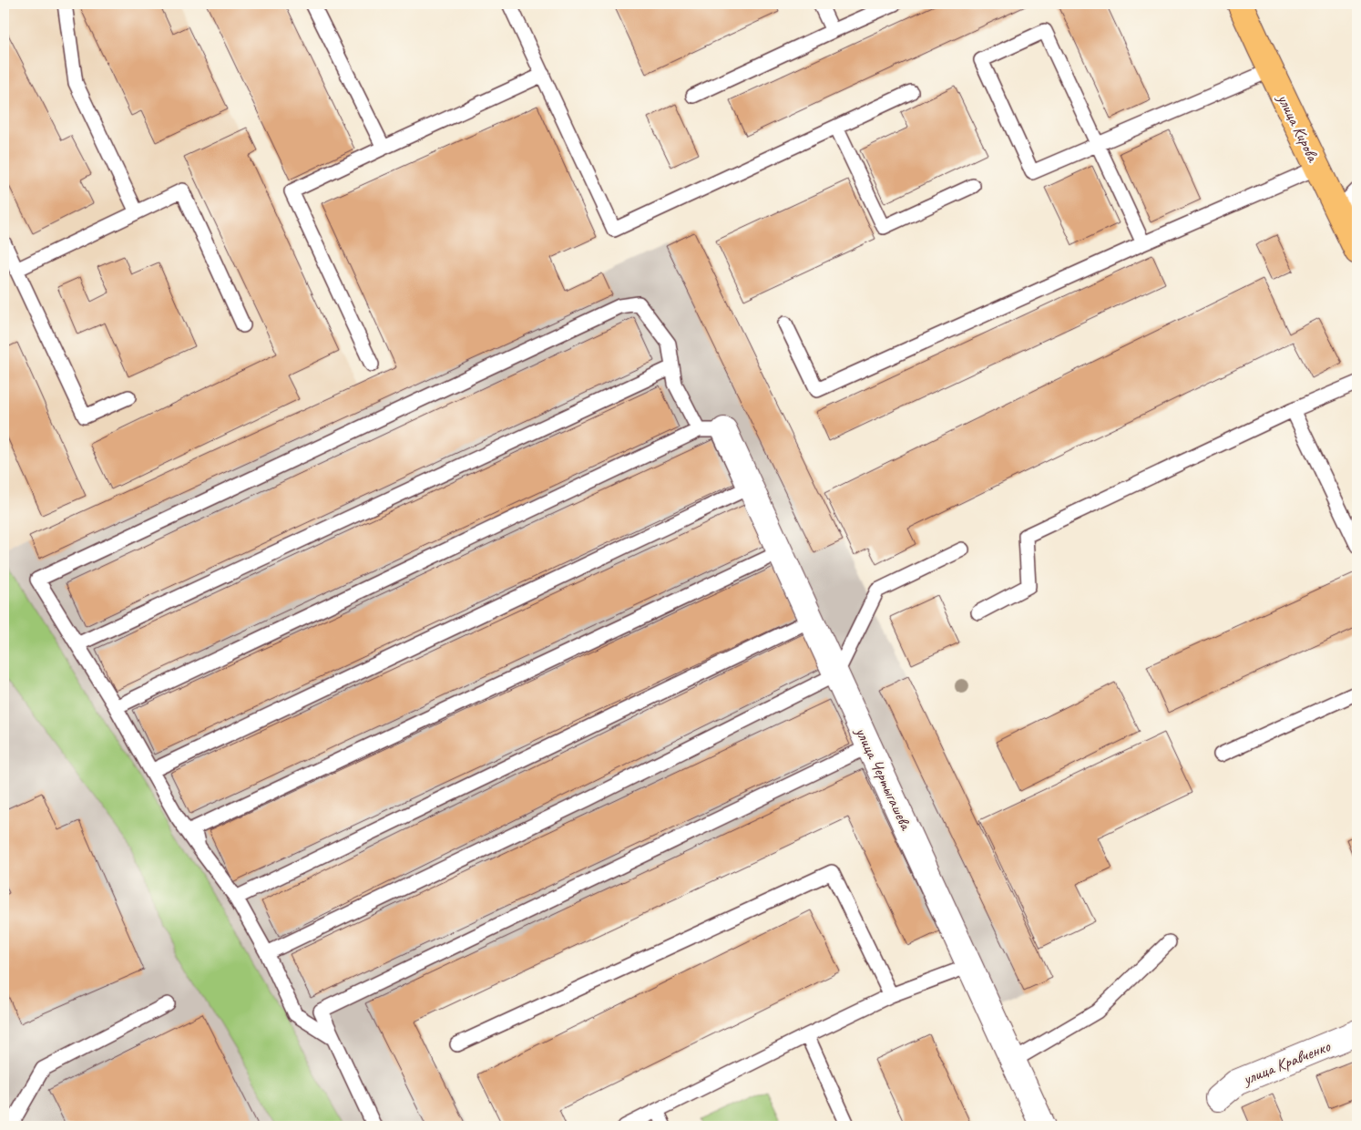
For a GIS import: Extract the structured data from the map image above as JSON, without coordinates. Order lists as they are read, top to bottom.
{
  "streets": {
    "main road": ["улица Кирова"],
    "street": ["улица Чертыгашева", "улица Кравченко"]
  }
}
